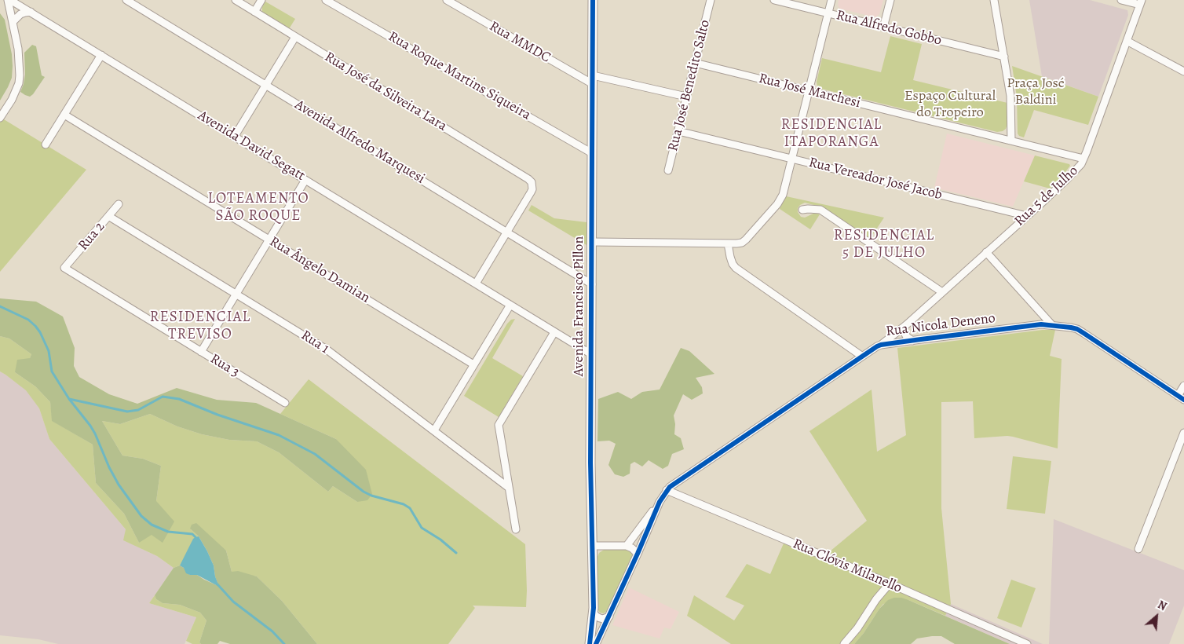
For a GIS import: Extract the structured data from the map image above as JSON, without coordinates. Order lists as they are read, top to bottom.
{
  "streets": {
    "main road": ["Avenida Francisco Pillon"],
    "street": [
      "Rua Alfredo Gobbo",
      "Rua MMDC",
      "Rua Roque Martins Siqueira",
      "Rua José Benedito Salto",
      "Rua José Marchesi",
      "Rua José da Silveira Lara",
      "Avenida Alfredo Marquesi",
      "Avenida David Segatt",
      "Rua Vereador José Jacob",
      "Rua 5 de Julho",
      "Rua 2",
      "Rua Ângelo Damian",
      "Rua Nicola Deneno",
      "Rua 1",
      "Rua 3",
      "Rua Clóvis Milanello"
    ]
  },
  "crossings": [
    ["Rua MMDC", "Rua José Benedito Salto"],
    ["Rua MMDC", "Avenida Francisco Pillon"],
    ["Rua Roque Martins Siqueira", "Avenida Francisco Pillon"],
    ["Rua José Benedito Salto", "Rua José Marchesi"],
    ["Rua José Benedito Salto", "Rua Vereador José Jacob"],
    ["Rua José Marchesi", "Rua 5 de Julho"],
    ["Rua José da Silveira Lara", "Avenida Alfredo Marquesi"],
    ["Avenida Alfredo Marquesi", "Avenida Francisco Pillon"],
    ["Avenida David Segatt", "Avenida Francisco Pillon"],
    ["Rua Vereador José Jacob", "Rua 5 de Julho"],
    ["Rua 5 de Julho", "Rua Nicola Deneno"],
    ["Rua 2", "Rua 1"],
    ["Rua 2", "Rua 3"],
    ["Rua Nicola Deneno", "Rua Clóvis Milanello"]
  ],
  "districts": [
    "RESIDENCIAL ITAPORANGA",
    "LOTEAMENTO SÃO ROQUE",
    "RESIDENCIAL 5 DE JULHO",
    "RESIDENCIAL TREVISO"
  ],
  "parks": ["Praça José Baldini", "Espaço Cultural do Tropeiro"],
  "north": "top right"
}
